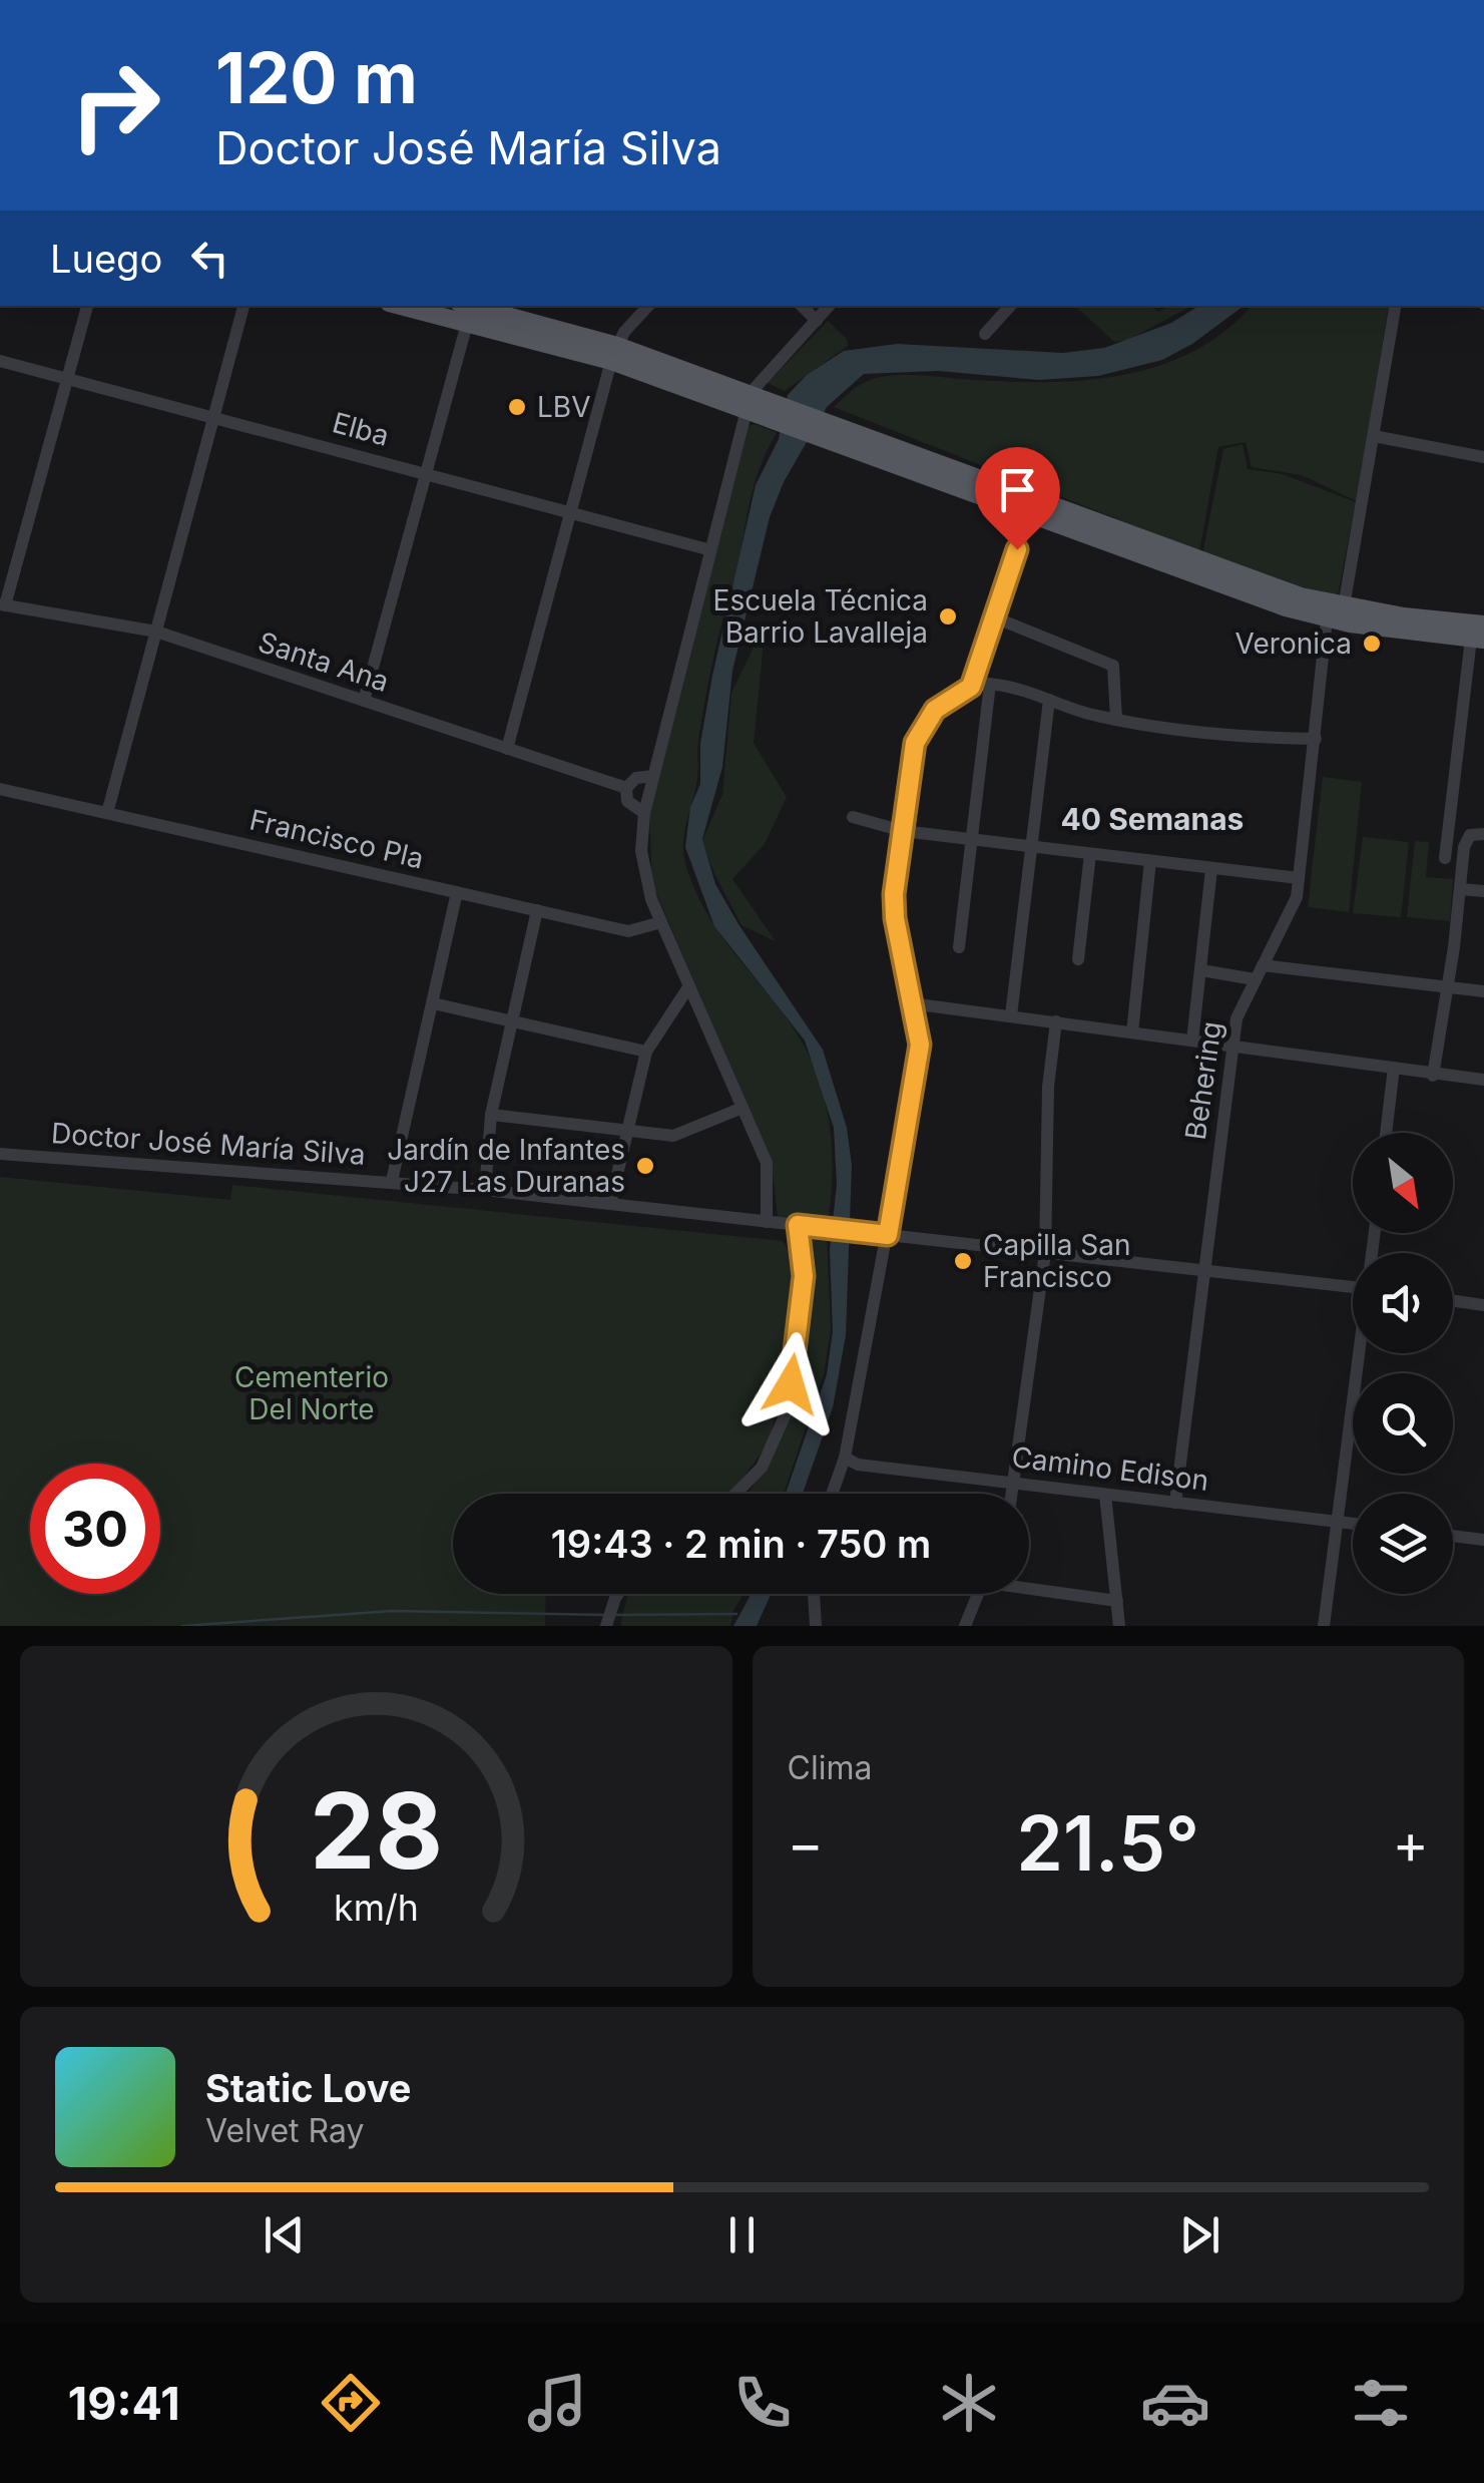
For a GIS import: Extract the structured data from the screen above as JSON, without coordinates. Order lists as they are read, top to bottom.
{
  "streets": {
    "street": [
      "Elba",
      "Santa Ana",
      "Francisco Pla",
      "Behering",
      "Doctor José María Silva",
      "Camino Edison"
    ]
  },
  "crossings": [
    ["Behering", "Doctor José María Silva"],
    ["Behering", "Camino Edison"]
  ],
  "districts": ["40 Semanas"],
  "parks": ["Cementerio Del Norte"],
  "places": [
    "LBV",
    "Escuela Técnica Barrio Lavalleja",
    "Veronica",
    "Jardín de Infantes J27 Las Duranas",
    "Capilla San Francisco"
  ],
  "north": "bottom right",
  "page": {
    "turn": ["120 m", "Doctor José María Silva"],
    "then": "Luego",
    "limit": "30",
    "trip": "19:43 · 2 min · 750 m",
    "tile": "Clima",
    "heat": ["−", "21.5°", "+"],
    "song": ["Static Love", "Velvet Ray"],
    "tabs": "19:41",
    "gauge": ["28", "km/h"]
  }
}
